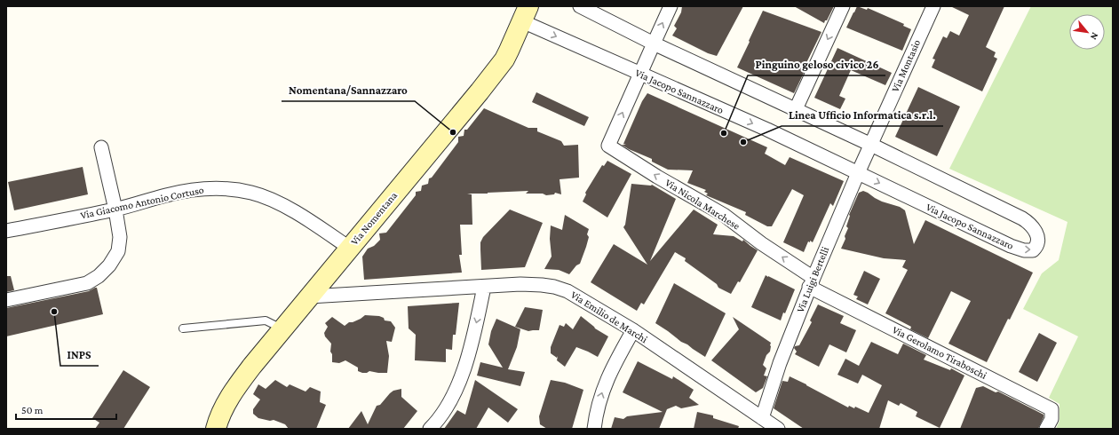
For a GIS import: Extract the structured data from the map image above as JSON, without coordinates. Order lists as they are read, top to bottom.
{
  "streets": {
    "main road": ["Via Nomentana"],
    "street": [
      "Via Montasio",
      "Via Jacopo Sannazzaro",
      "Via Giacomo Antonio Cortuso",
      "Via Nicola Marchese",
      "Via Luigi Bertelli",
      "Via Emilio de Marchi",
      "Via Gerolamo Tiraboschi"
    ]
  },
  "crossings": [
    ["Via Montasio", "Via Jacopo Sannazzaro"],
    ["Via Montasio", "Via Luigi Bertelli"],
    ["Via Jacopo Sannazzaro", "Via Nicola Marchese"],
    ["Via Jacopo Sannazzaro", "Via Nomentana"],
    ["Via Jacopo Sannazzaro", "Via Luigi Bertelli"],
    ["Via Giacomo Antonio Cortuso", "Via Nomentana"],
    ["Via Nicola Marchese", "Via Luigi Bertelli"],
    ["Via Nicola Marchese", "Via Gerolamo Tiraboschi"],
    ["Via Nomentana", "Via Emilio de Marchi"],
    ["Via Luigi Bertelli", "Via Emilio de Marchi"],
    ["Via Luigi Bertelli", "Via Gerolamo Tiraboschi"]
  ],
  "one_way": ["Via Nicola Marchese"],
  "places": [
    "Nomentana/Sannazzaro",
    "Pinguino geloso civico 26",
    "Linea Ufficio Informatica s.r.l.",
    "INPS"
  ],
  "scale_bar": "50 m",
  "north": "bottom right"
}
